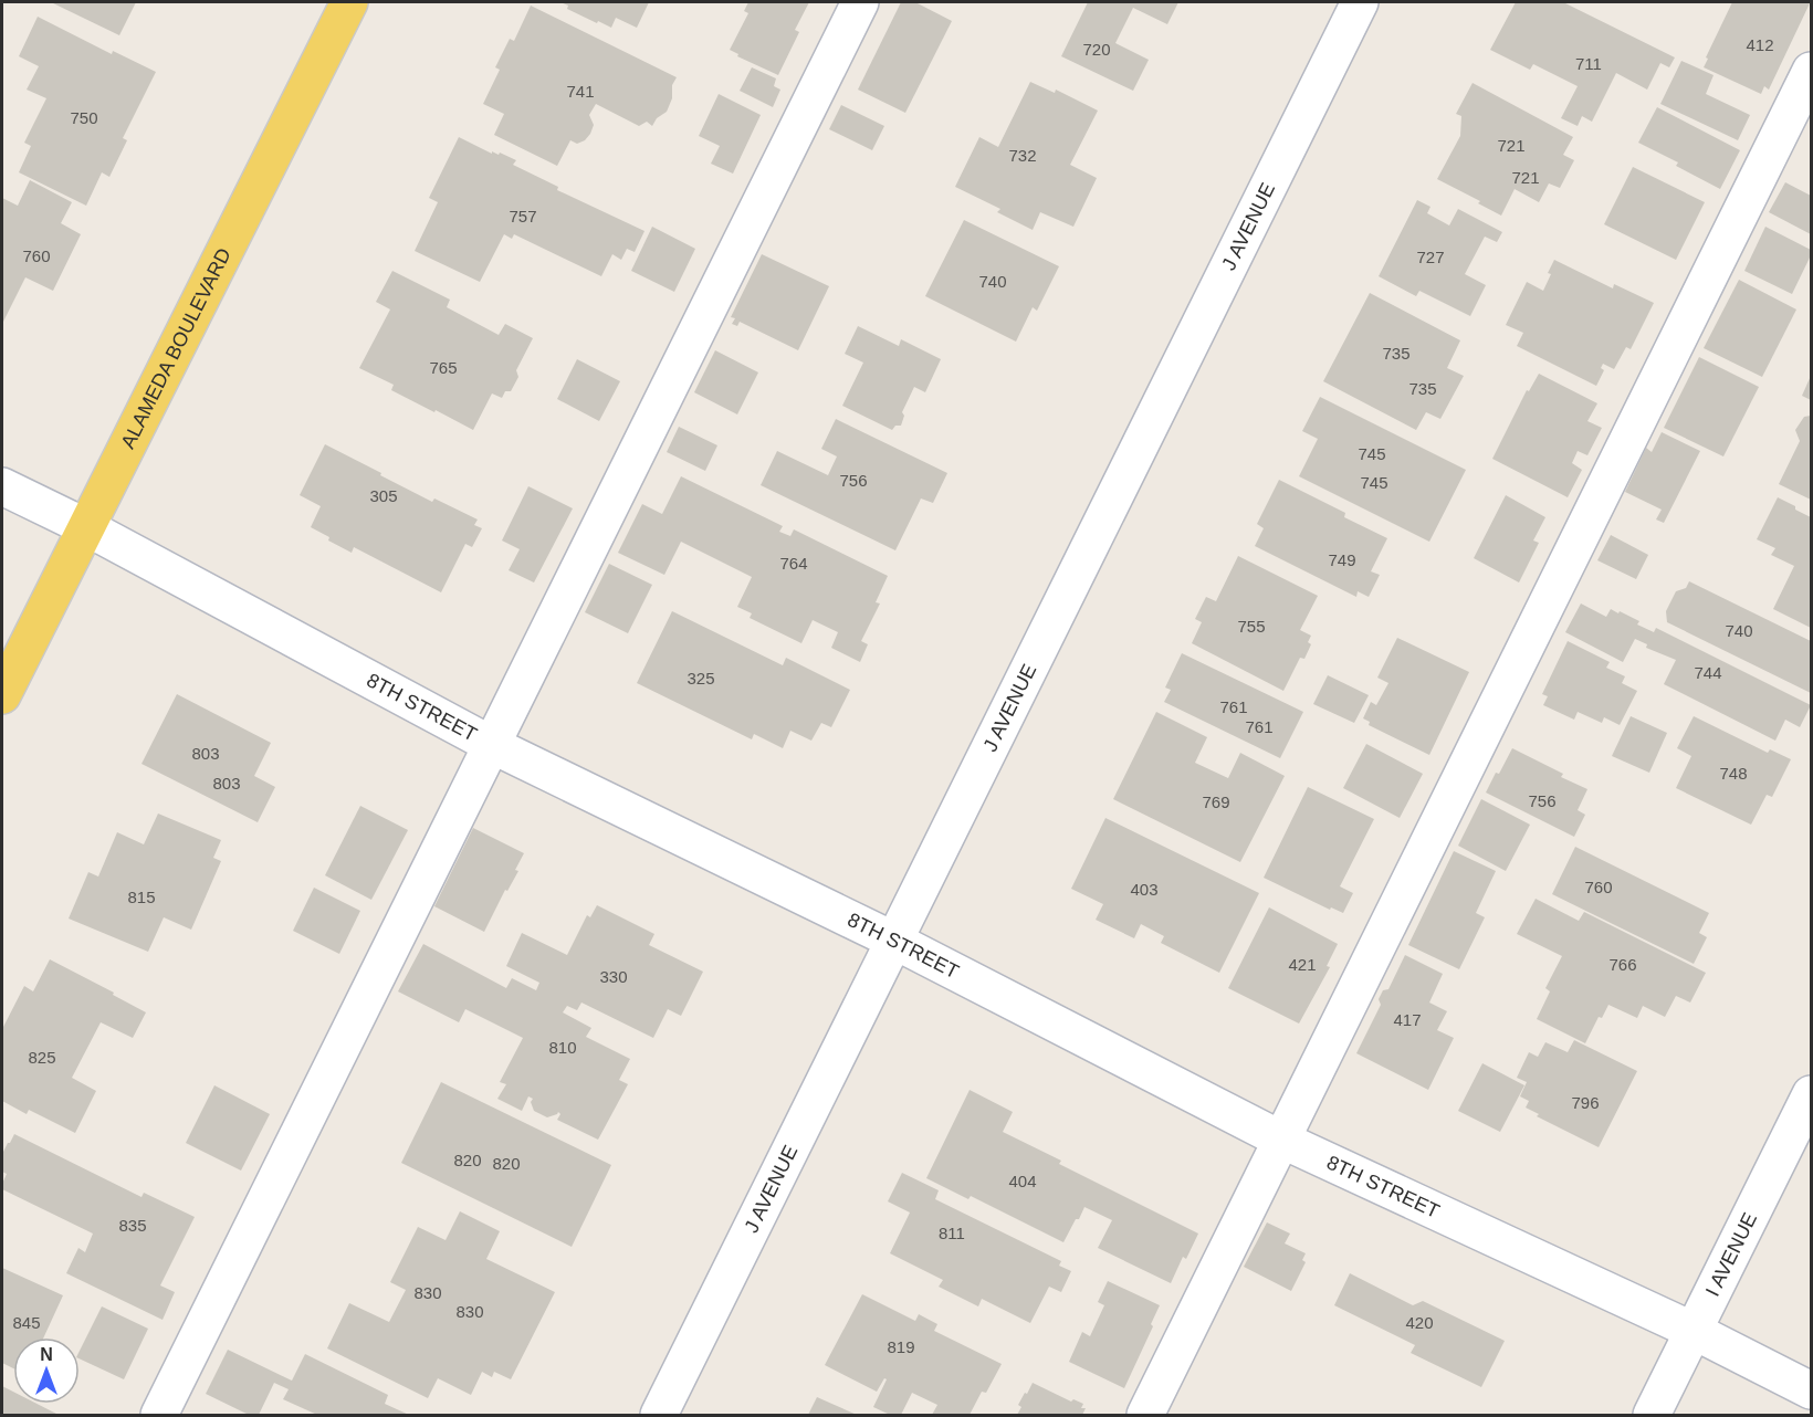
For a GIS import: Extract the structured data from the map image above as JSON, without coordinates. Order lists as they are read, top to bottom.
{
  "streets": {
    "main road": ["ALAMEDA BOULEVARD"],
    "street": ["J AVENUE", "8TH STREET", "I AVENUE"]
  },
  "crossings": [
    ["J AVENUE", "8TH STREET"],
    ["ALAMEDA BOULEVARD", "8TH STREET"],
    ["8TH STREET", "I AVENUE"]
  ],
  "house_numbers": [
    "412",
    "720",
    "711",
    "741",
    "750",
    "721",
    "732",
    "721",
    "757",
    "760",
    "727",
    "740",
    "735",
    "765",
    "735",
    "745",
    "756",
    "745",
    "305",
    "749",
    "764",
    "755",
    "740",
    "744",
    "325",
    "761",
    "761",
    "803",
    "748",
    "803",
    "756",
    "769",
    "760",
    "403",
    "815",
    "421",
    "766",
    "330",
    "417",
    "810",
    "825",
    "796",
    "820",
    "820",
    "404",
    "835",
    "811",
    "830",
    "830",
    "845",
    "420",
    "819"
  ],
  "north": "top"
}
